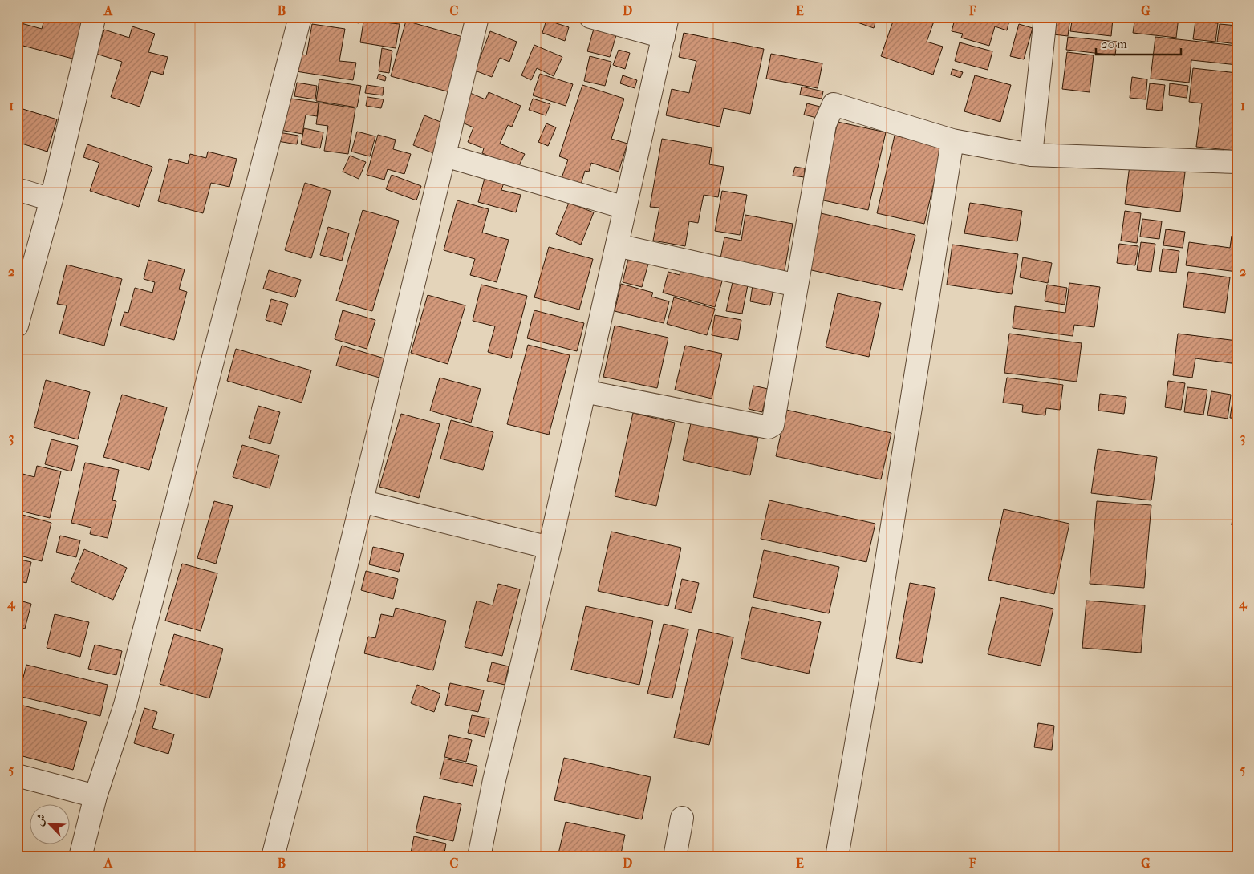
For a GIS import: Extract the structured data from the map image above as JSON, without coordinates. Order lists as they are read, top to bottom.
{
  "scale_bar": "20 m",
  "north": "top left",
  "grid": {
    "columns": [
      "A",
      "B",
      "C",
      "D",
      "E",
      "F",
      "G"
    ],
    "rows": [
      "1",
      "2",
      "3",
      "4",
      "5"
    ]
  }
}
